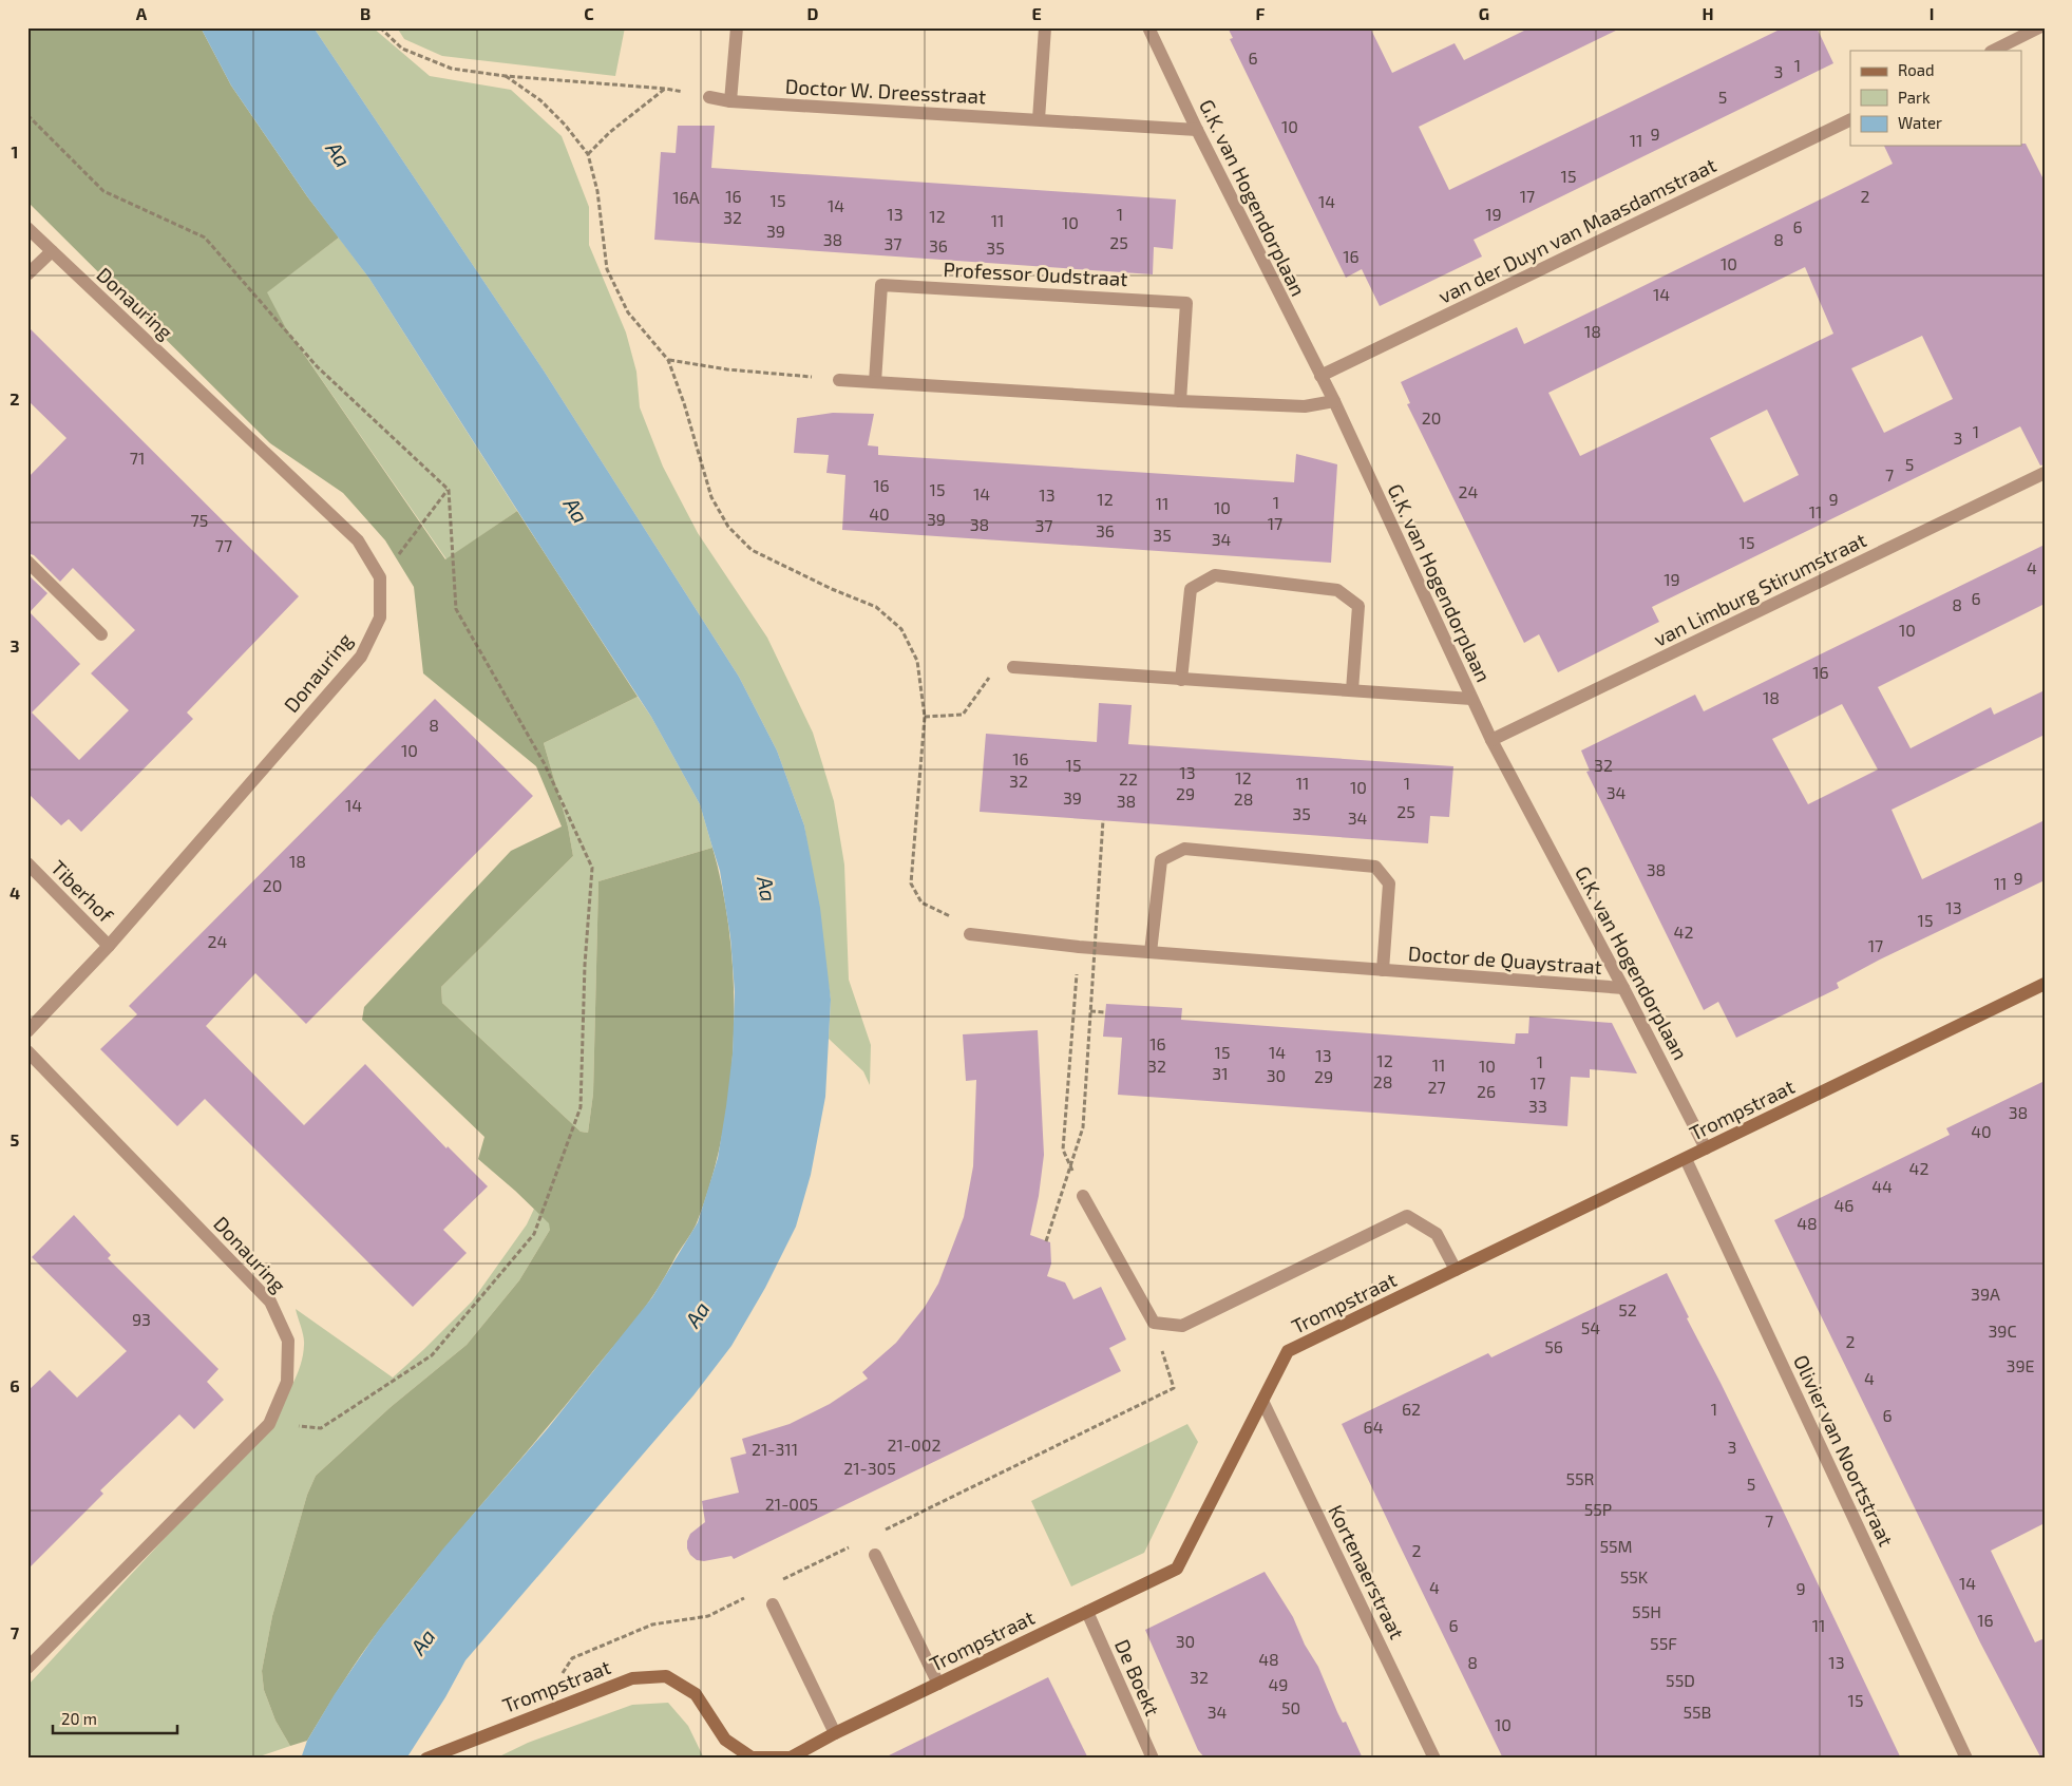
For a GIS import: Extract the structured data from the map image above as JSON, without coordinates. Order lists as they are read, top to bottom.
{
  "streets": {
    "street": [
      "Doctor W. Dreesstraat",
      "G.K. van Hogendorplaan",
      "van der Duyn van Maasdamstraat",
      "Professor Oudstraat",
      "Donauring",
      "van Limburg Stirumstraat",
      "Tiberhof",
      "Doctor de Quaystraat",
      "Trompstraat",
      "Olivier van Noortstraat",
      "Kortenaerstraat",
      "De Boekt"
    ]
  },
  "crossings": [
    ["Doctor W. Dreesstraat", "G.K. van Hogendorplaan"],
    ["G.K. van Hogendorplaan", "van der Duyn van Maasdamstraat"],
    ["G.K. van Hogendorplaan", "van Limburg Stirumstraat"],
    ["G.K. van Hogendorplaan", "Doctor de Quaystraat"],
    ["G.K. van Hogendorplaan", "Trompstraat"],
    ["Donauring", "Tiberhof"],
    ["Trompstraat", "Olivier van Noortstraat"],
    ["Trompstraat", "Kortenaerstraat"],
    ["Trompstraat", "De Boekt"]
  ],
  "water": ["Aa"],
  "house_numbers": [
    "6",
    "1",
    "3",
    "5",
    "10",
    "9",
    "11",
    "15",
    "16",
    "17",
    "2",
    "16A",
    "15",
    "14",
    "14",
    "13",
    "1",
    "19",
    "12",
    "32",
    "11",
    "10",
    "6",
    "39",
    "38",
    "8",
    "25",
    "37",
    "36",
    "35",
    "16",
    "10",
    "14",
    "18",
    "20",
    "1",
    "3",
    "71",
    "5",
    "7",
    "16",
    "15",
    "24",
    "14",
    "13",
    "12",
    "9",
    "1",
    "11",
    "10",
    "11",
    "40",
    "39",
    "75",
    "17",
    "38",
    "37",
    "36",
    "35",
    "34",
    "15",
    "77",
    "4",
    "19",
    "6",
    "8",
    "10",
    "16",
    "18",
    "8",
    "10",
    "16",
    "15",
    "32",
    "13",
    "12",
    "22",
    "32",
    "11",
    "1",
    "10",
    "34",
    "29",
    "39",
    "28",
    "38",
    "14",
    "25",
    "35",
    "34",
    "18",
    "38",
    "9",
    "11",
    "20",
    "13",
    "15",
    "42",
    "24",
    "17",
    "16",
    "15",
    "14",
    "13",
    "12",
    "1",
    "11",
    "32",
    "10",
    "31",
    "30",
    "29",
    "28",
    "17",
    "27",
    "26",
    "33",
    "38",
    "40",
    "42",
    "44",
    "46",
    "48",
    "39A",
    "52",
    "93",
    "54",
    "39C",
    "2",
    "56",
    "39E",
    "4",
    "62",
    "1",
    "6",
    "64",
    "21-002",
    "3",
    "21-311",
    "21-305",
    "55R",
    "5",
    "21-005",
    "55P",
    "7",
    "55M",
    "2",
    "55K",
    "14",
    "4",
    "9",
    "55H",
    "16",
    "6",
    "11",
    "30",
    "55F",
    "48",
    "8",
    "13",
    "32",
    "55D",
    "49",
    "15",
    "50",
    "34",
    "55B",
    "10"
  ],
  "legend": ["Road", "Park", "Water"],
  "scale_bar": "20 m",
  "grid": {
    "columns": [
      "A",
      "B",
      "C",
      "D",
      "E",
      "F",
      "G",
      "H",
      "I"
    ],
    "rows": [
      "1",
      "2",
      "3",
      "4",
      "5",
      "6",
      "7"
    ]
  }
}
